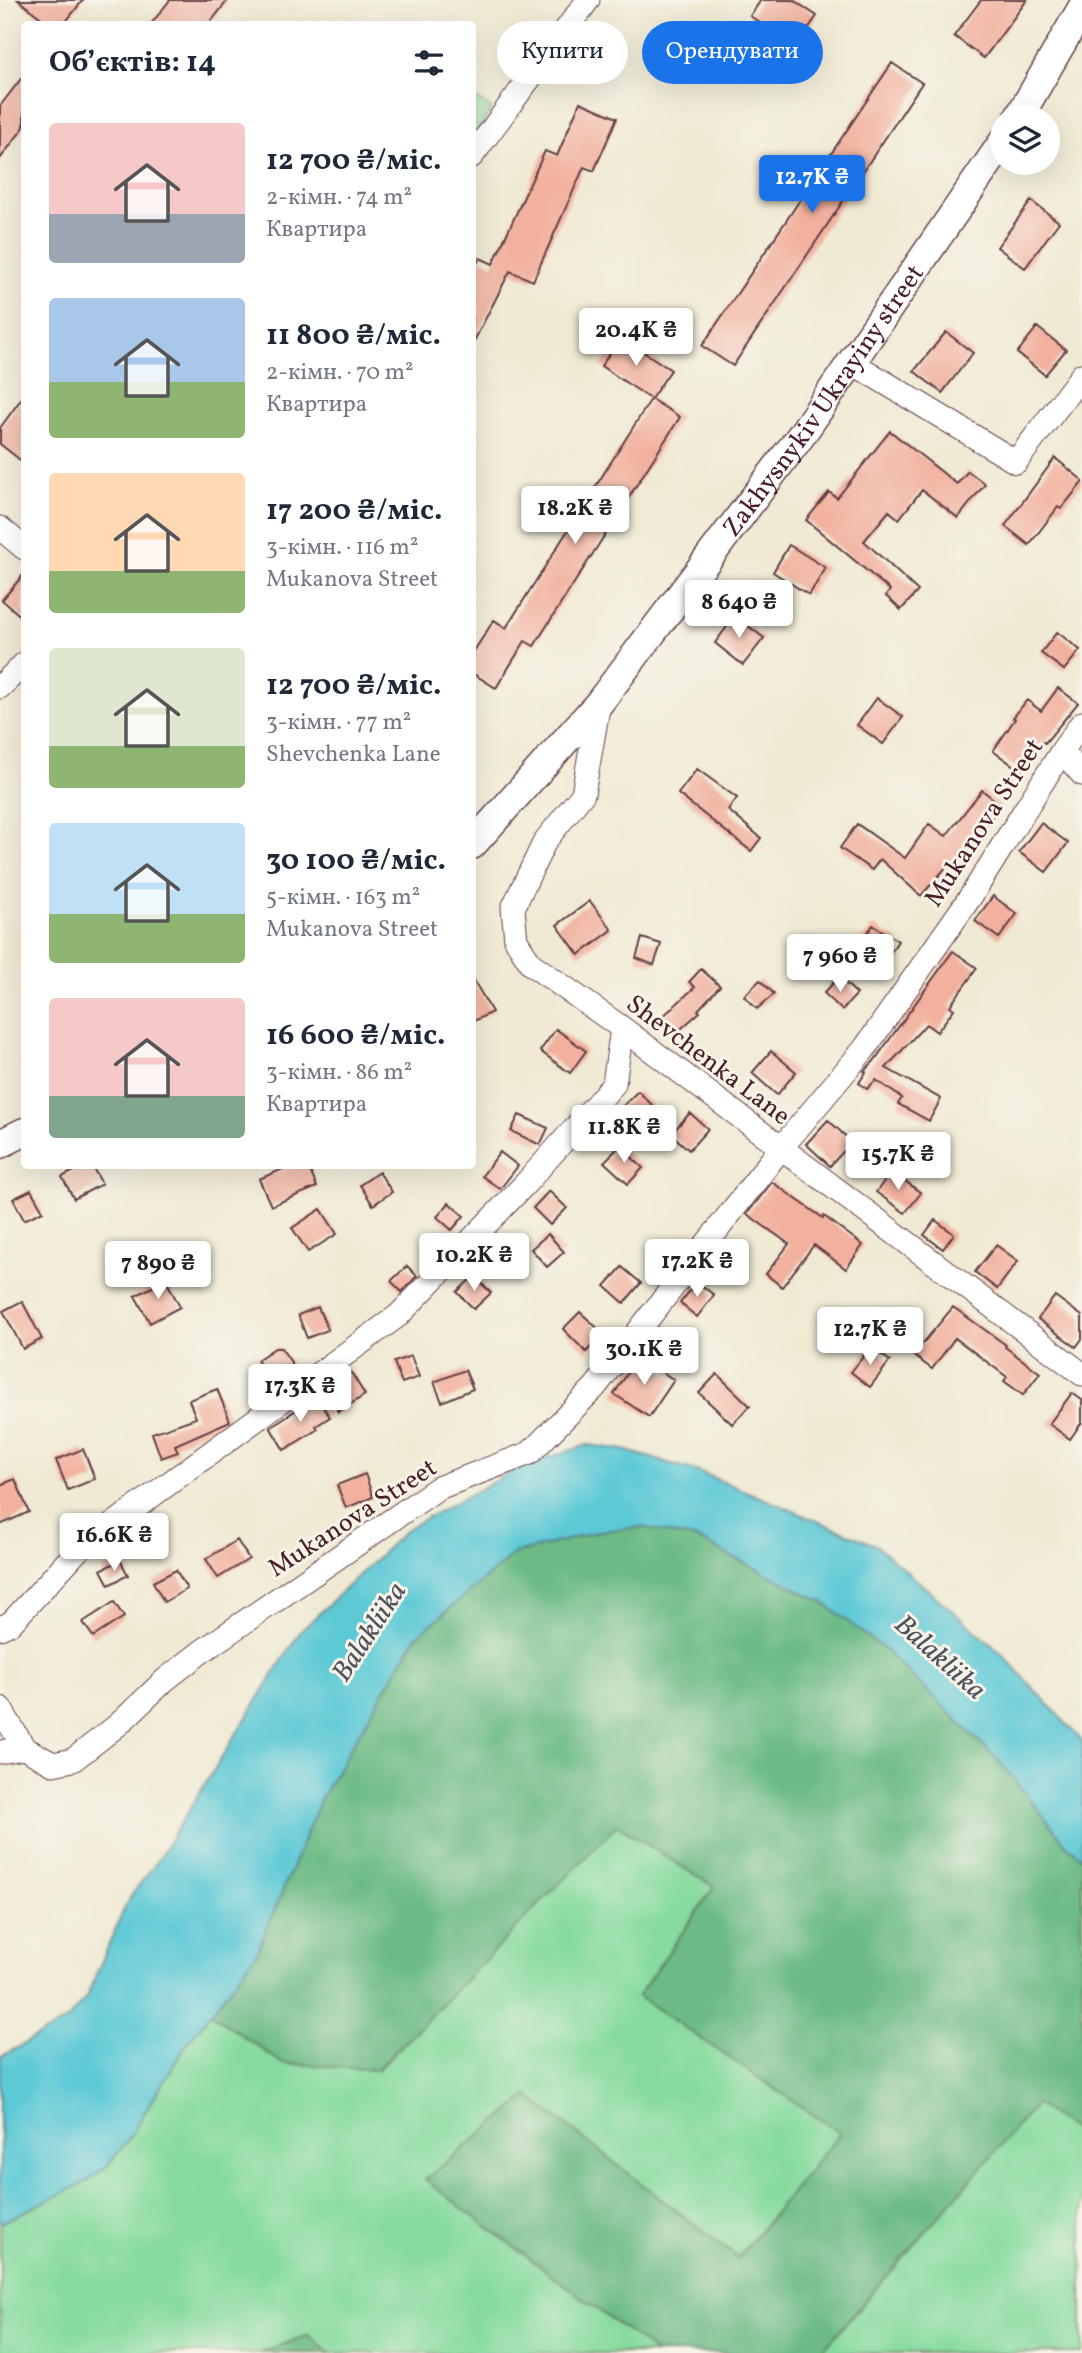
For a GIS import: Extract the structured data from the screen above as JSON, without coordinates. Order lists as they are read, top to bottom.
{
  "streets": {
    "street": ["Zakhysnykiv Ukrayiny street", "Mukanova Street", "Shevchenka Lane"]
  },
  "crossings": [
    ["Zakhysnykiv Ukrayiny street", "Shevchenka Lane"],
    ["Mukanova Street", "Shevchenka Lane"]
  ],
  "water": ["Balakliika"],
  "page": {
    "chip": ["Купити", "Орендувати"],
    "heading": "Об’єктів: 14",
    "list": [
      {
        "name": "12 700 ₴/міс.",
        "note": "2-кімн. · 74 m² · Квартира"
      },
      {
        "name": "11 800 ₴/міс.",
        "note": "2-кімн. · 70 m² · Квартира"
      },
      {
        "name": "17 200 ₴/міс.",
        "note": "3-кімн. · 116 m² · Mukanova Street"
      },
      {
        "name": "12 700 ₴/міс.",
        "note": "3-кімн. · 77 m² · Shevchenka Lane"
      },
      {
        "name": "30 100 ₴/міс.",
        "note": "5-кімн. · 163 m² · Mukanova Street"
      },
      {
        "name": "16 600 ₴/міс.",
        "note": "3-кімн. · 86 m² · Квартира"
      }
    ],
    "price": [
      "12.7K ₴",
      "20.4K ₴",
      "18.2K ₴",
      "8 640 ₴",
      "7 960 ₴",
      "11.8K ₴",
      "15.7K ₴",
      "10.2K ₴",
      "17.2K ₴",
      "7 890 ₴",
      "12.7K ₴",
      "30.1K ₴",
      "17.3K ₴",
      "16.6K ₴"
    ]
  }
}
